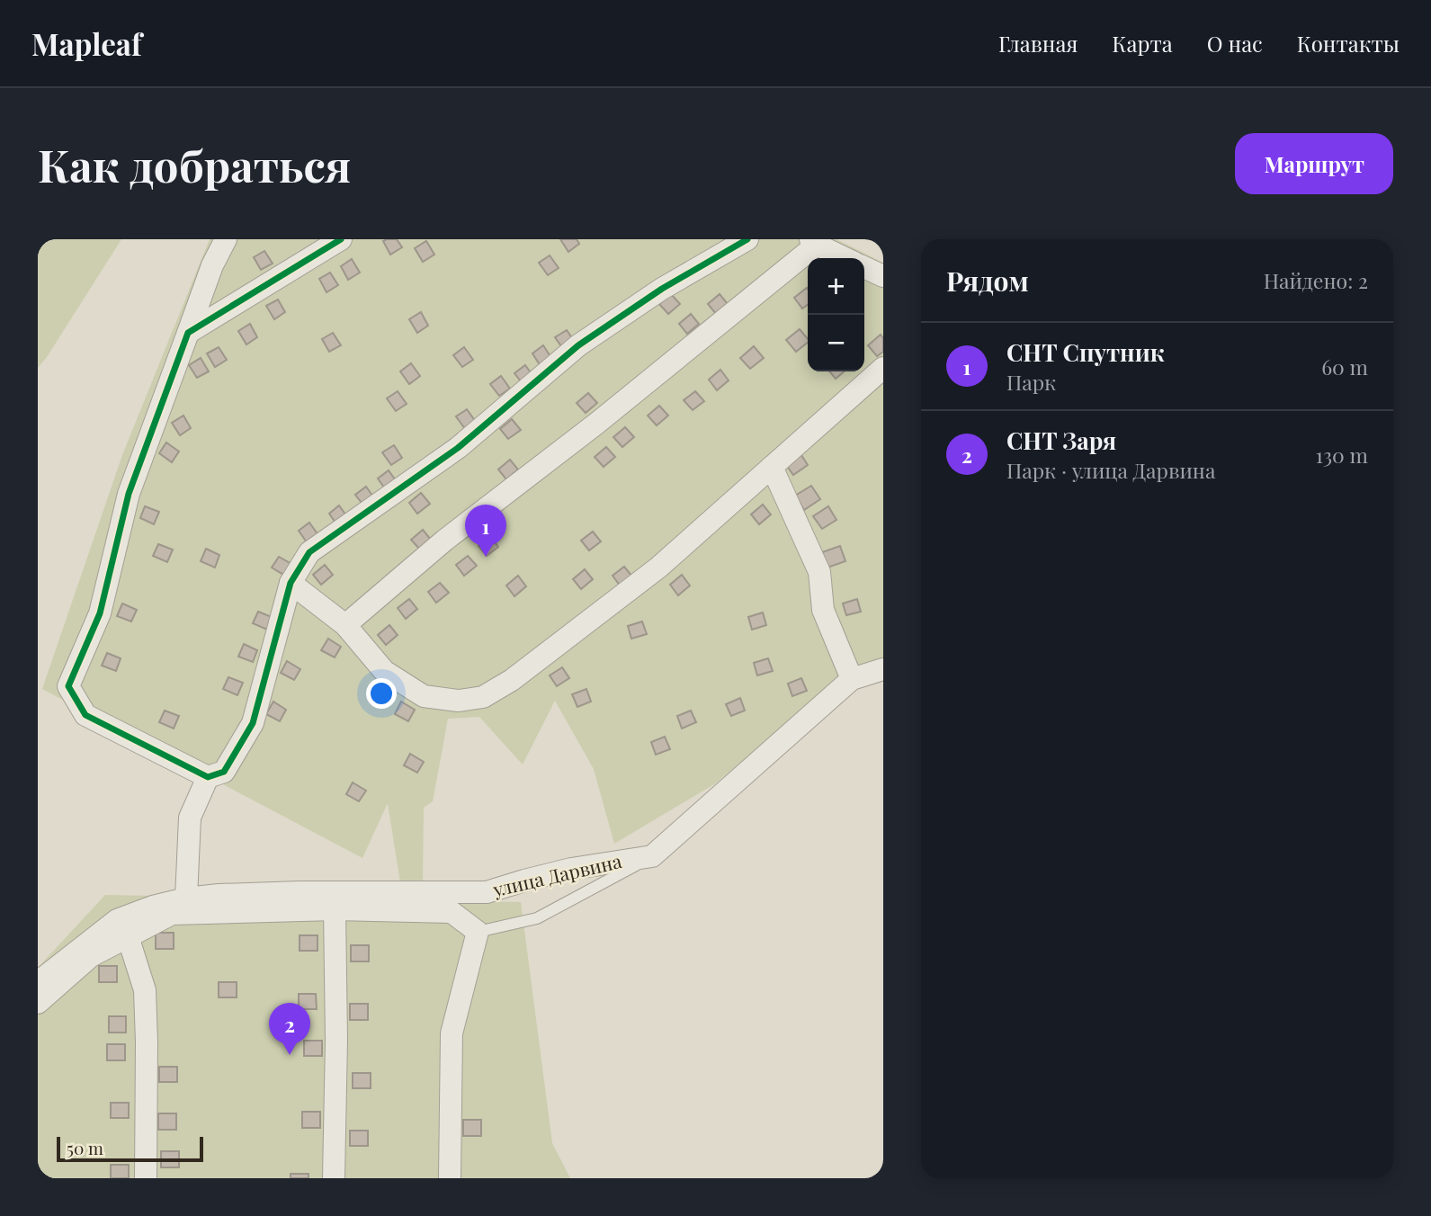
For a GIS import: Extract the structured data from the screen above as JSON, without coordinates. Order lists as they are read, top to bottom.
{
  "streets": {
    "street": ["улица Дарвина"]
  },
  "scale_bar": "50 m",
  "page": {
    "header": "Mapleaf",
    "nav": [
      "Главная",
      "Карта",
      "О нас",
      "Контакты"
    ],
    "buttons": "Маршрут",
    "title": "Как добраться",
    "heading": ["Рядом", "Найдено: 2"],
    "map_buttons": ["+", "−"],
    "list": [
      {
        "mark": "1",
        "name": "СНТ Спутник",
        "note": "Парк",
        "value": "60 m"
      },
      {
        "mark": "2",
        "name": "СНТ Заря",
        "note": "Парк · улица Дарвина",
        "value": "130 m"
      }
    ],
    "pins": ["1", "2"],
    "scale": "50 m"
  }
}
